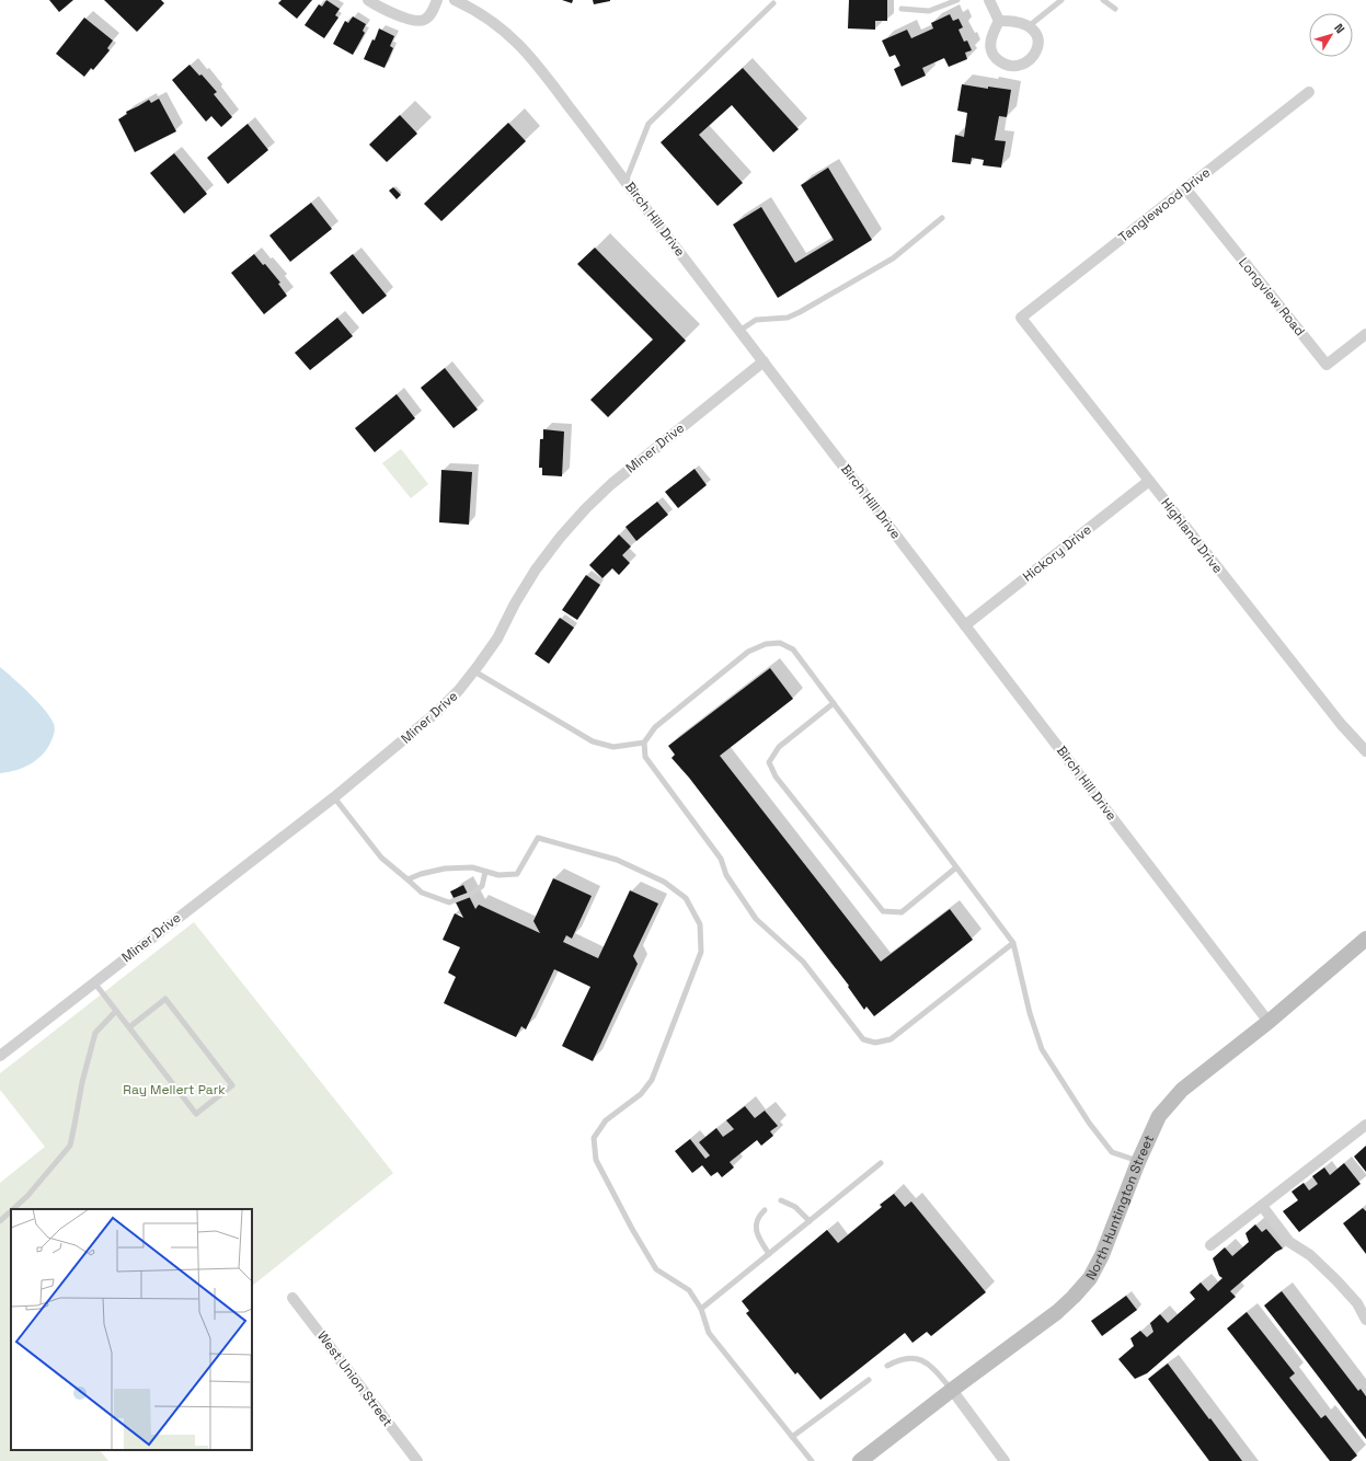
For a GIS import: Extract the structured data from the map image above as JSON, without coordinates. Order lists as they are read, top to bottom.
{
  "streets": {
    "street": [
      "Tanglewood Drive",
      "Birch Hill Drive",
      "Longview Road",
      "Miner Drive",
      "Highland Drive",
      "Hickory Drive",
      "North Huntington Street",
      "West Union Street"
    ]
  },
  "crossings": [
    ["Tanglewood Drive", "Longview Road"],
    ["Tanglewood Drive", "Highland Drive"],
    ["Birch Hill Drive", "Miner Drive"],
    ["Birch Hill Drive", "Hickory Drive"],
    ["Birch Hill Drive", "North Huntington Street"],
    ["Highland Drive", "Hickory Drive"]
  ],
  "parks": ["Ray Mellert Park"],
  "north": "top right"
}
